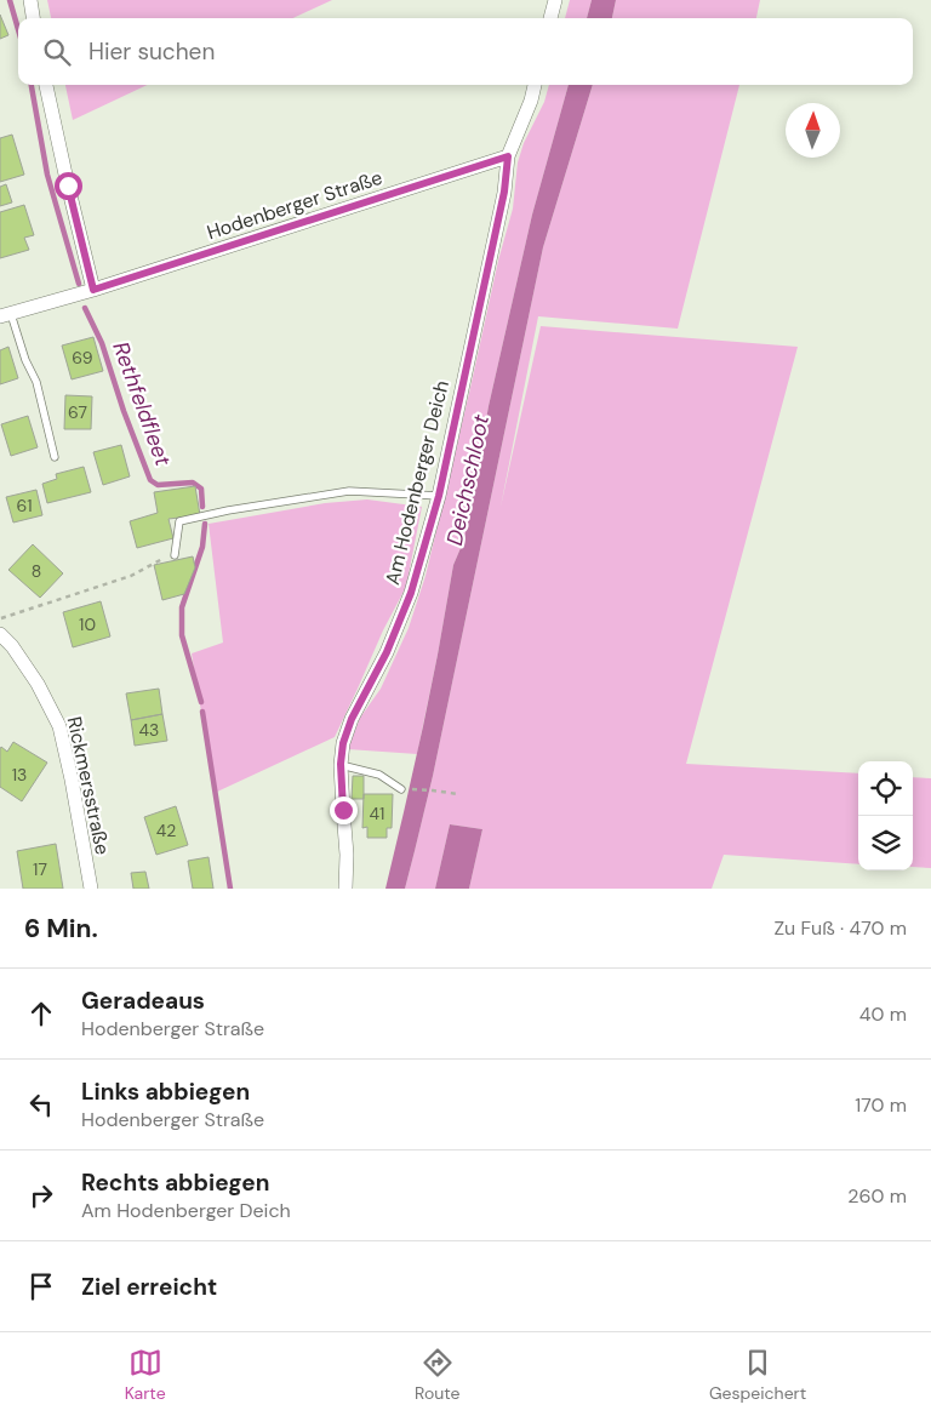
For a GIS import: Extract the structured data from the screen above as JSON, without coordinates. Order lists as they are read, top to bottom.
{
  "streets": {
    "street": ["Hodenberger Straße", "Am Hodenberger Deich", "Rickmersstraße"]
  },
  "crossings": [
    ["Hodenberger Straße", "Am Hodenberger Deich"]
  ],
  "water": ["Rethfeldfleet", "Deichschloot"],
  "house_numbers": [
    "69",
    "67",
    "61",
    "8",
    "10",
    "43",
    "13",
    "41",
    "42",
    "17"
  ],
  "north": "top",
  "page": {
    "search": "Hier suchen",
    "heading": ["6 Min.", "Zu Fuß · 470 m"],
    "list": [
      ["Geradeaus", "Hodenberger Straße", "40 m"],
      ["Links abbiegen", "Hodenberger Straße", "170 m"],
      ["Rechts abbiegen", "Am Hodenberger Deich", "260 m"],
      "Ziel erreicht"
    ],
    "nav": ["Karte", "Route", "Gespeichert"]
  }
}
